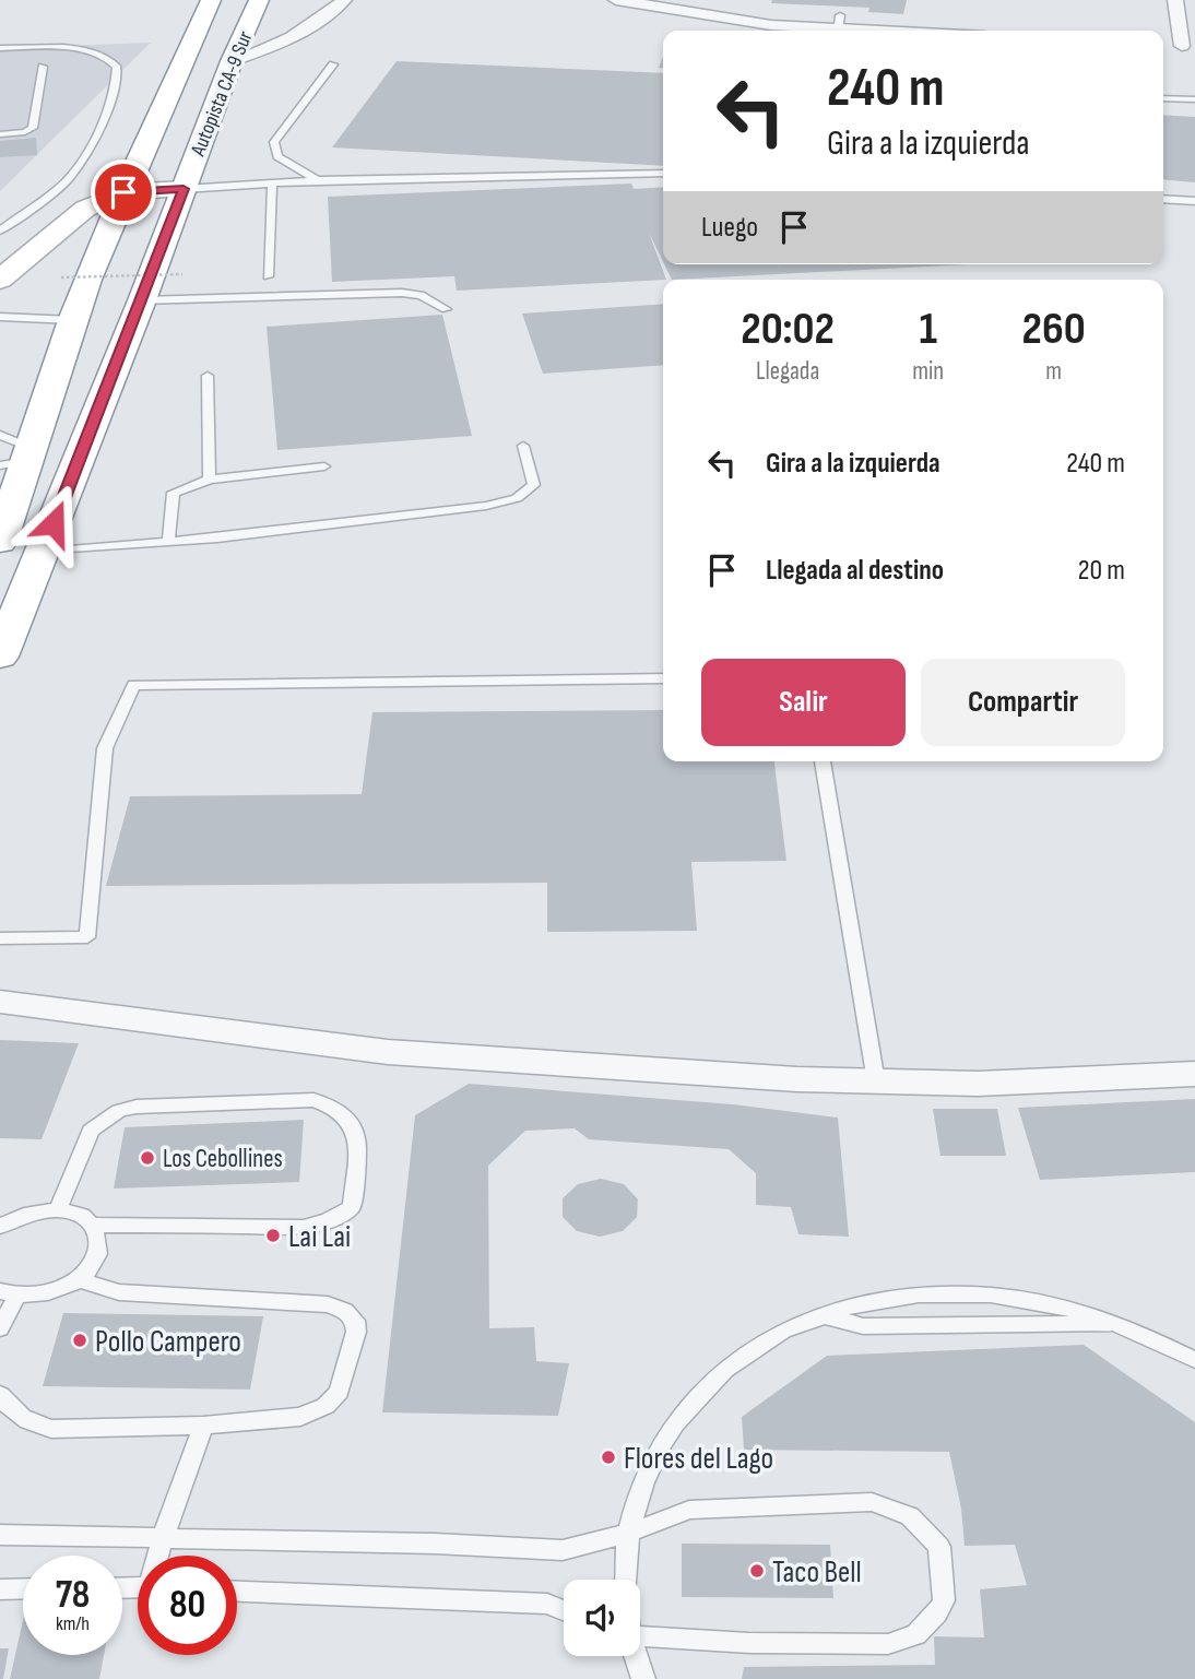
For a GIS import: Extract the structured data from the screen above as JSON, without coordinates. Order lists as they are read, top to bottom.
{
  "streets": {
    "main road": ["Autopista CA-9 Sur"]
  },
  "places": [
    "Los Cebollines",
    "Lai Lai",
    "Pollo Campero",
    "Flores del Lago",
    "Taco Bell"
  ],
  "page": {
    "turn": ["240 m", "Gira a la izquierda"],
    "then": "Luego",
    "eta": [
      "20:02",
      "Llegada",
      "1",
      "min",
      "260",
      "m"
    ],
    "list": [
      {
        "name": "Gira a la izquierda",
        "value": "240 m"
      },
      {
        "name": "Llegada al destino",
        "value": "20 m"
      }
    ],
    "buttons": ["Salir", "Compartir"],
    "speed": "78 km/h",
    "limit": "80"
  }
}
